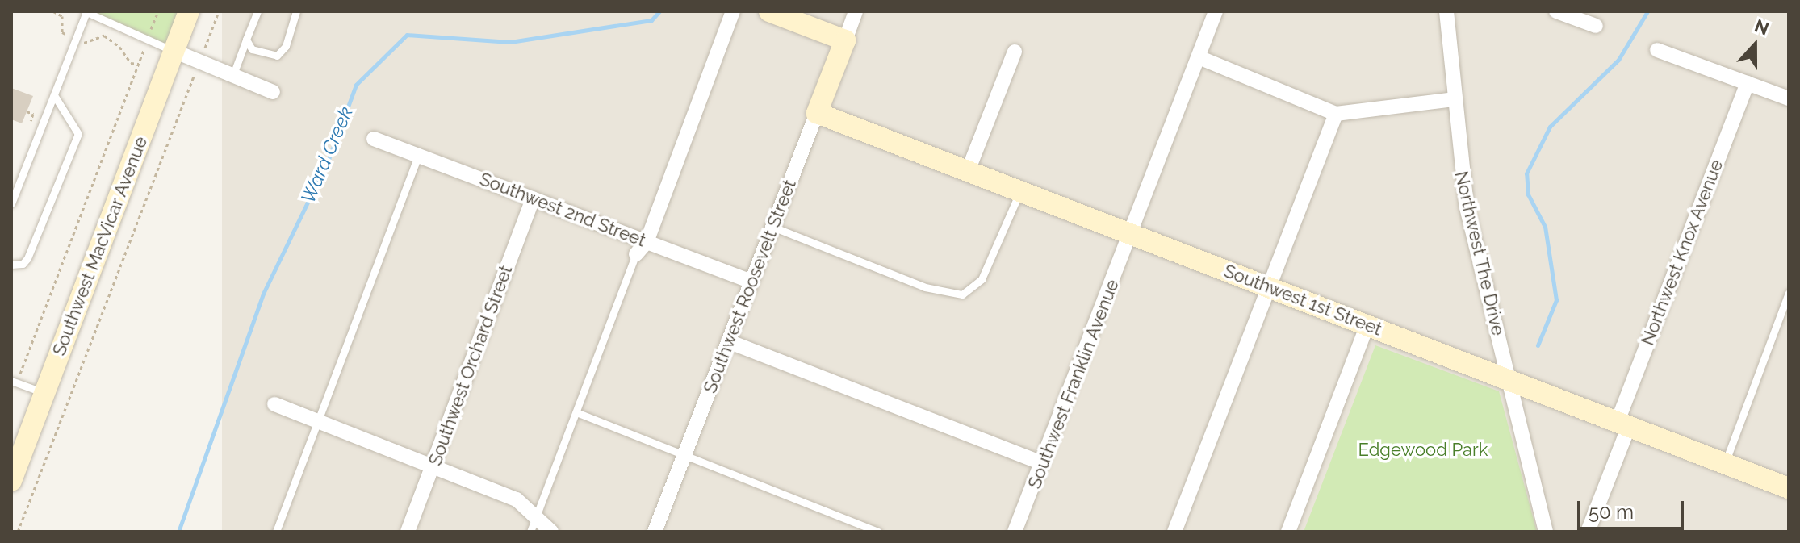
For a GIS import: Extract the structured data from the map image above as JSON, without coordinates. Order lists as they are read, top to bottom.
{
  "streets": {
    "street": [
      "Southwest 2nd Street",
      "Southwest MacVicar Avenue",
      "Northwest Knox Avenue",
      "Northwest The Drive",
      "Southwest Roosevelt Street",
      "Southwest 1st Street",
      "Southwest Orchard Street",
      "Southwest Franklin Avenue"
    ]
  },
  "crossings": [
    ["Southwest 2nd Street", "Southwest Roosevelt Street"],
    ["Southwest 2nd Street", "Southwest Orchard Street"],
    ["Northwest Knox Avenue", "Southwest 1st Street"],
    ["Northwest The Drive", "Southwest 1st Street"],
    ["Southwest Roosevelt Street", "Southwest 1st Street"],
    ["Southwest 1st Street", "Southwest Franklin Avenue"]
  ],
  "water": ["Ward Creek"],
  "parks": ["Edgewood Park"],
  "scale_bar": "50 m",
  "north": "top"
}
